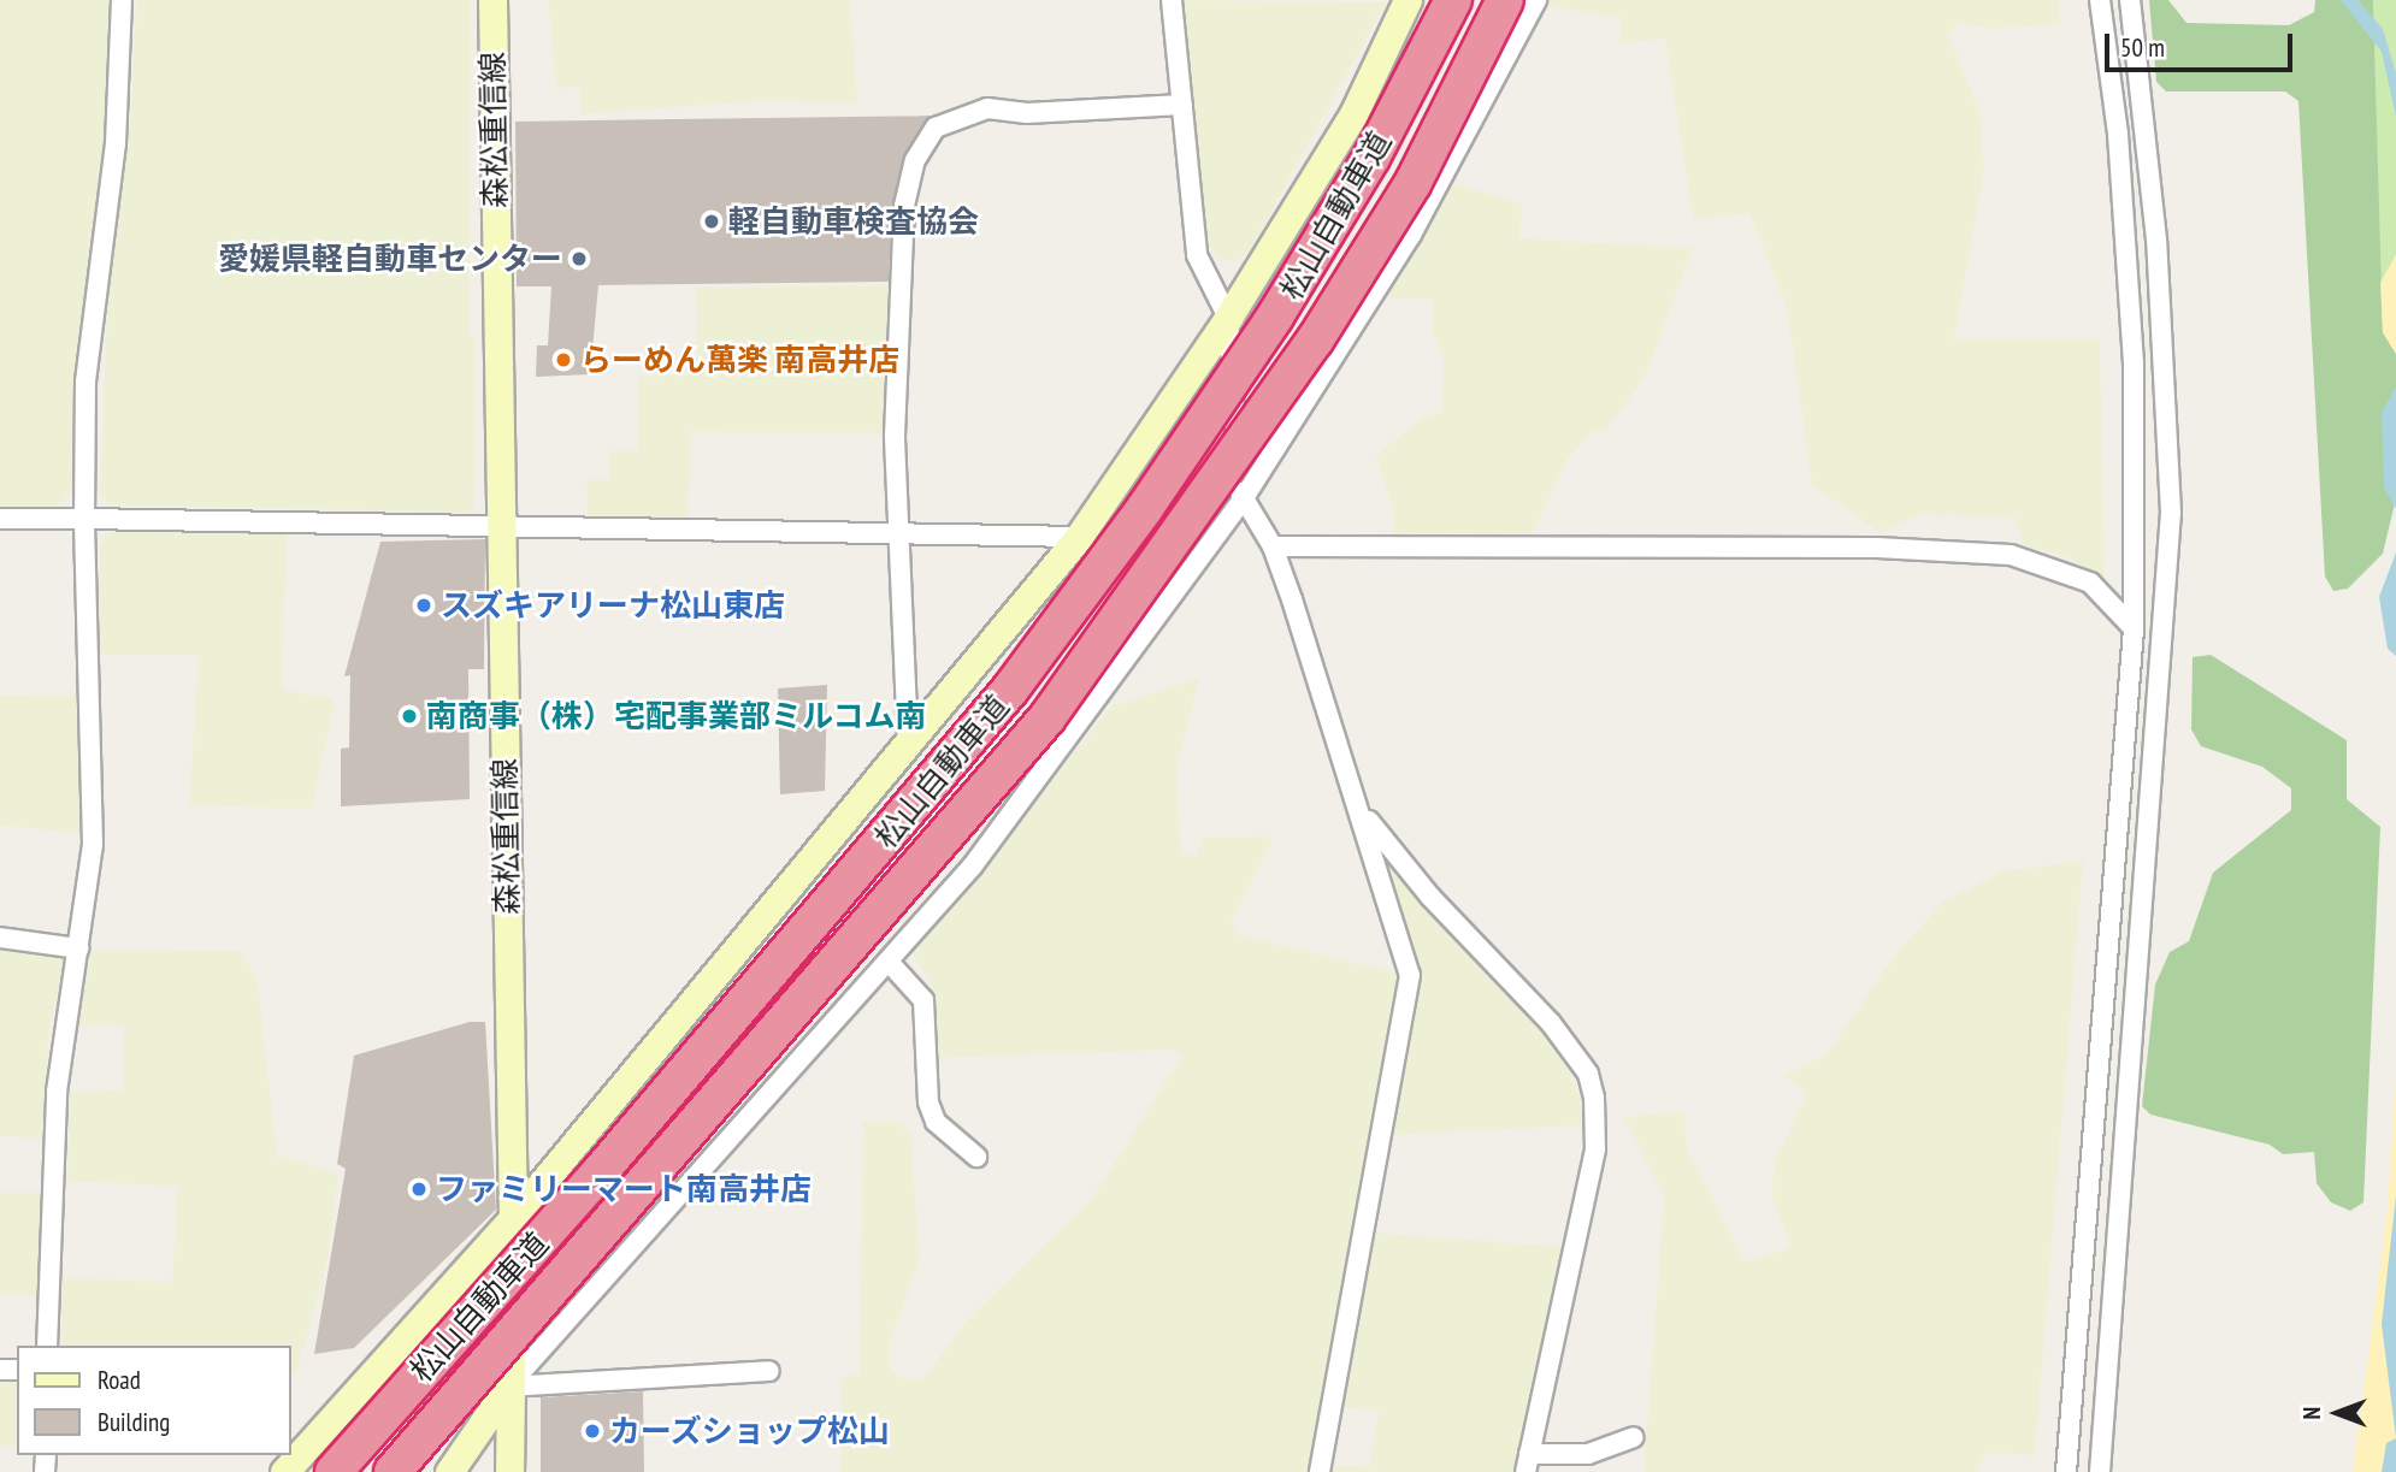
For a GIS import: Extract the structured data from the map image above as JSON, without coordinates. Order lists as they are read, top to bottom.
{
  "streets": {
    "highway": ["松山自動車道"],
    "street": ["森松重信線"]
  },
  "places": [
    "軽自動車検査協会",
    "愛媛県軽自動車センター",
    "らーめん萬楽 南高井店",
    "スズキアリーナ松山東店",
    "南商事（株）宅配事業部ミルコム南",
    "ファミリーマート南高井店",
    "カーズショップ松山"
  ],
  "legend": ["Road", "Building"],
  "scale_bar": "50 m",
  "north": "left"
}
